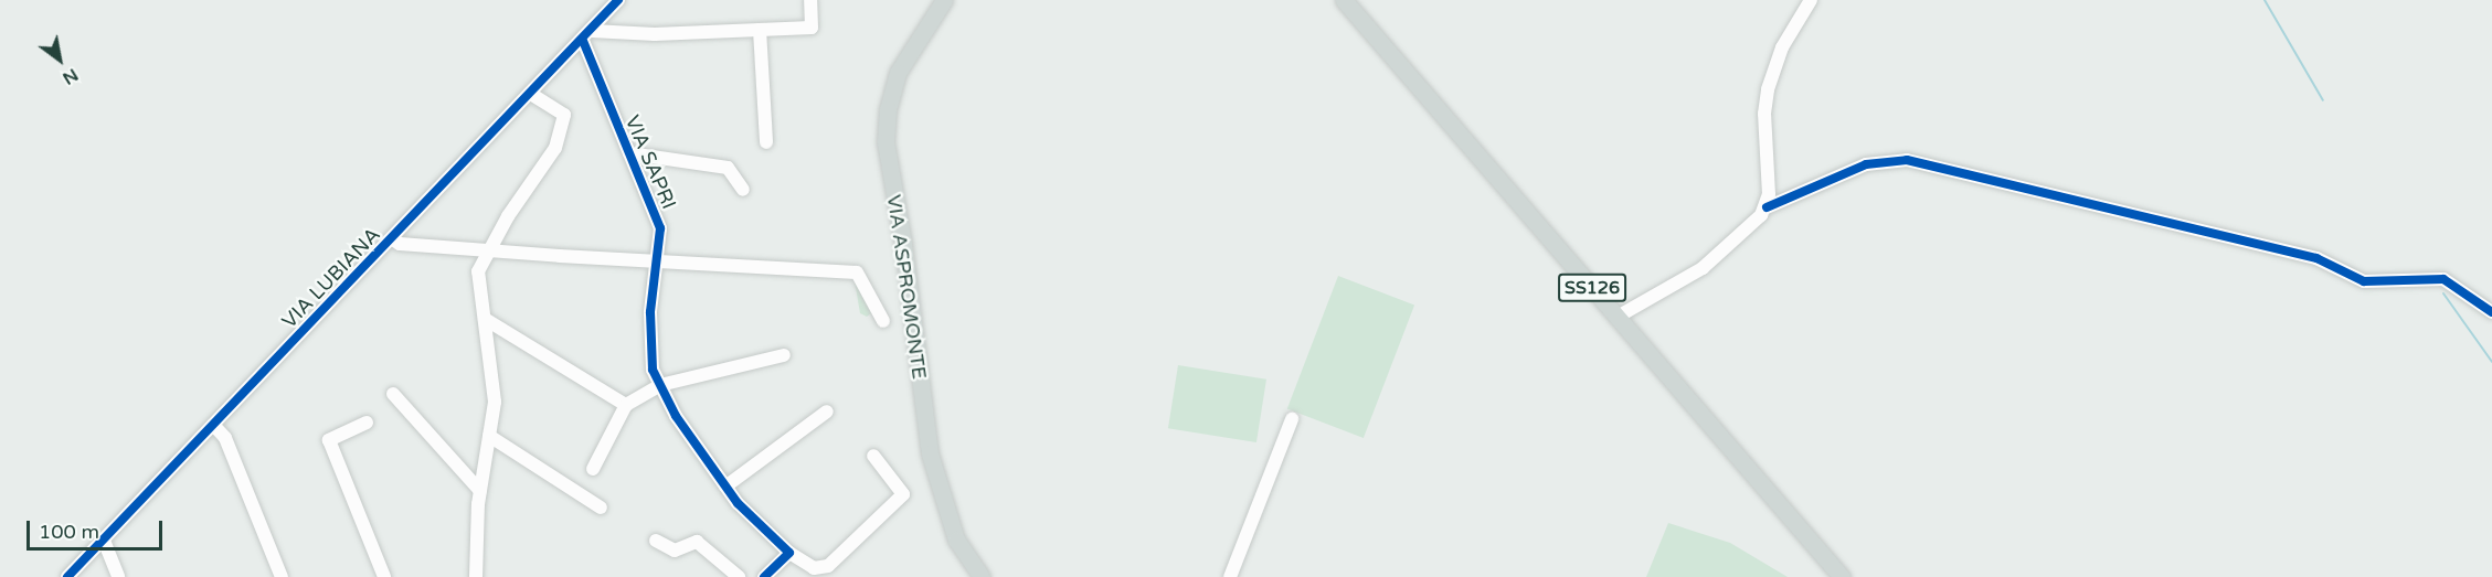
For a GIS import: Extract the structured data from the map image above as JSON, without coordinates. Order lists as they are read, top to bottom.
{
  "streets": {
    "main road": ["VIA ASPROMONTE", "SS126"],
    "street": ["VIA SAPRI", "VIA LUBIANA"]
  },
  "crossings": [
    ["VIA SAPRI", "VIA LUBIANA"]
  ],
  "scale_bar": "100 m",
  "north": "bottom right"
}
